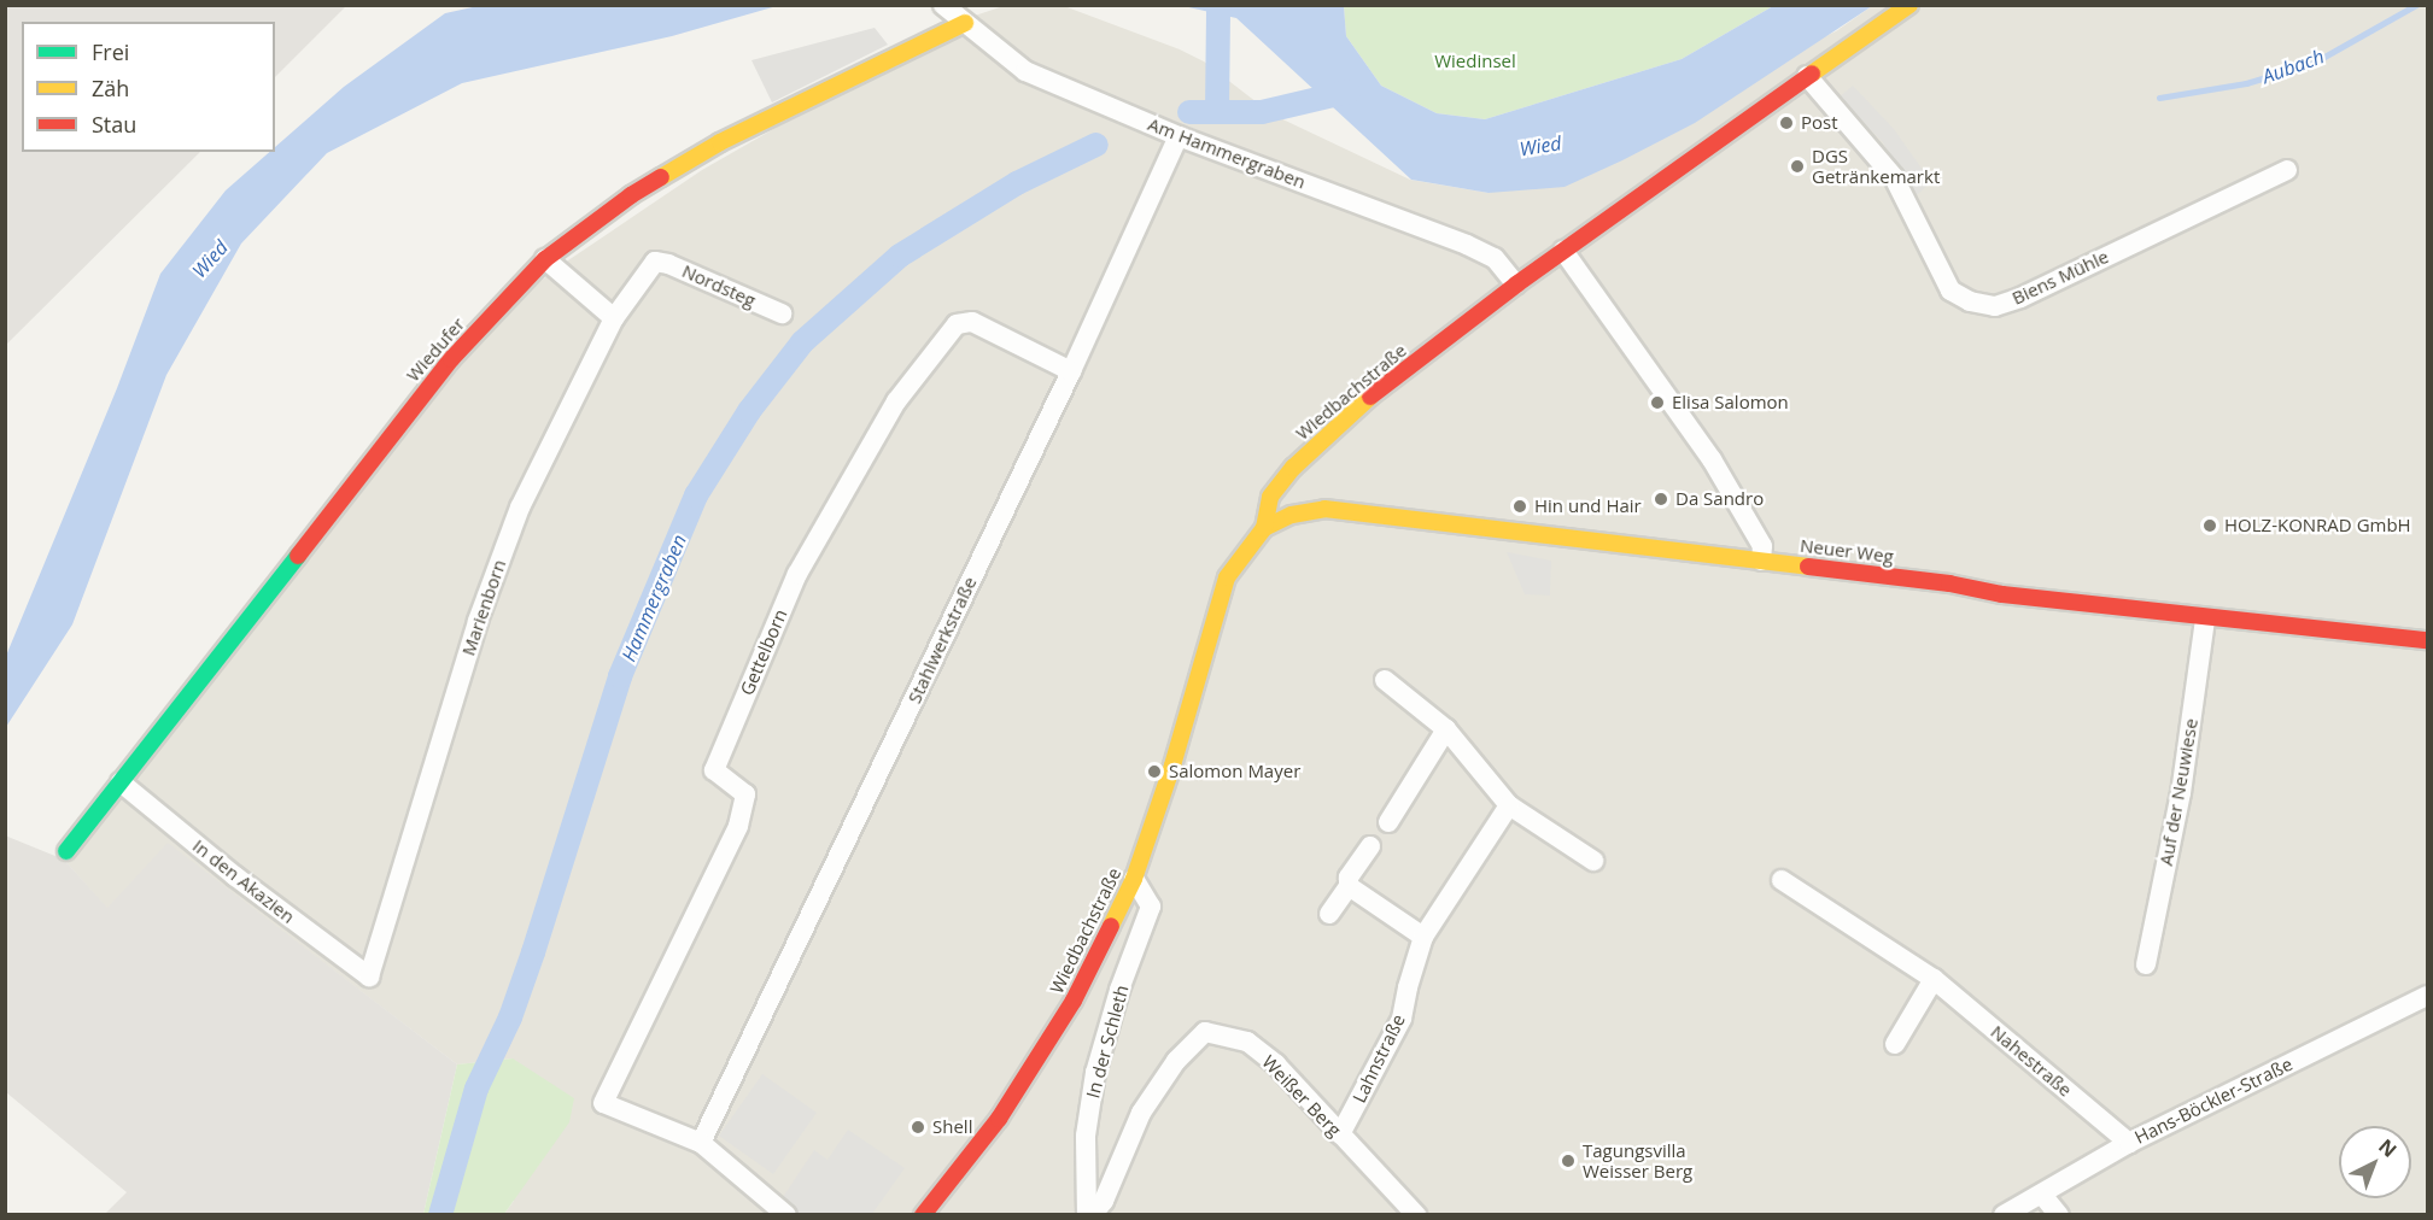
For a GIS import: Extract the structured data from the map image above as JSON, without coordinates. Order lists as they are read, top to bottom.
{
  "streets": {
    "street": [
      "Am Hammergraben",
      "Biens Mühle",
      "Nordsteg",
      "Wiedufer",
      "Wiedbachstraße",
      "Neuer Weg",
      "Marienborn",
      "Stahlwerkstraße",
      "Gettelborn",
      "Auf der Neuwiese",
      "In den Akazien",
      "In der Schleth",
      "Lahnstraße",
      "Nahestraße",
      "Weißer Berg",
      "Hans-Böckler-Straße"
    ]
  },
  "crossings": [
    ["Am Hammergraben", "Wiedufer"],
    ["Am Hammergraben", "Wiedbachstraße"],
    ["Am Hammergraben", "Stahlwerkstraße"],
    ["Biens Mühle", "Wiedbachstraße"],
    ["Nordsteg", "Marienborn"],
    ["Wiedufer", "In den Akazien"],
    ["Wiedbachstraße", "Neuer Weg"],
    ["Wiedbachstraße", "In der Schleth"],
    ["Neuer Weg", "Auf der Neuwiese"],
    ["Marienborn", "In den Akazien"],
    ["Stahlwerkstraße", "Gettelborn"],
    ["In der Schleth", "Weißer Berg"],
    ["Lahnstraße", "Weißer Berg"],
    ["Nahestraße", "Hans-Böckler-Straße"]
  ],
  "water": ["Aubach", "Wied", "Hammergraben"],
  "parks": ["Wiedinsel"],
  "places": [
    "Post",
    "DGS Getränkemarkt",
    "Elisa Salomon",
    "Da Sandro",
    "Hin und Hair",
    "HOLZ-KONRAD GmbH",
    "Salomon Mayer",
    "Shell",
    "Tagungsvilla Weisser Berg"
  ],
  "legend": ["Frei", "Zäh", "Stau"],
  "north": "top right"
}
